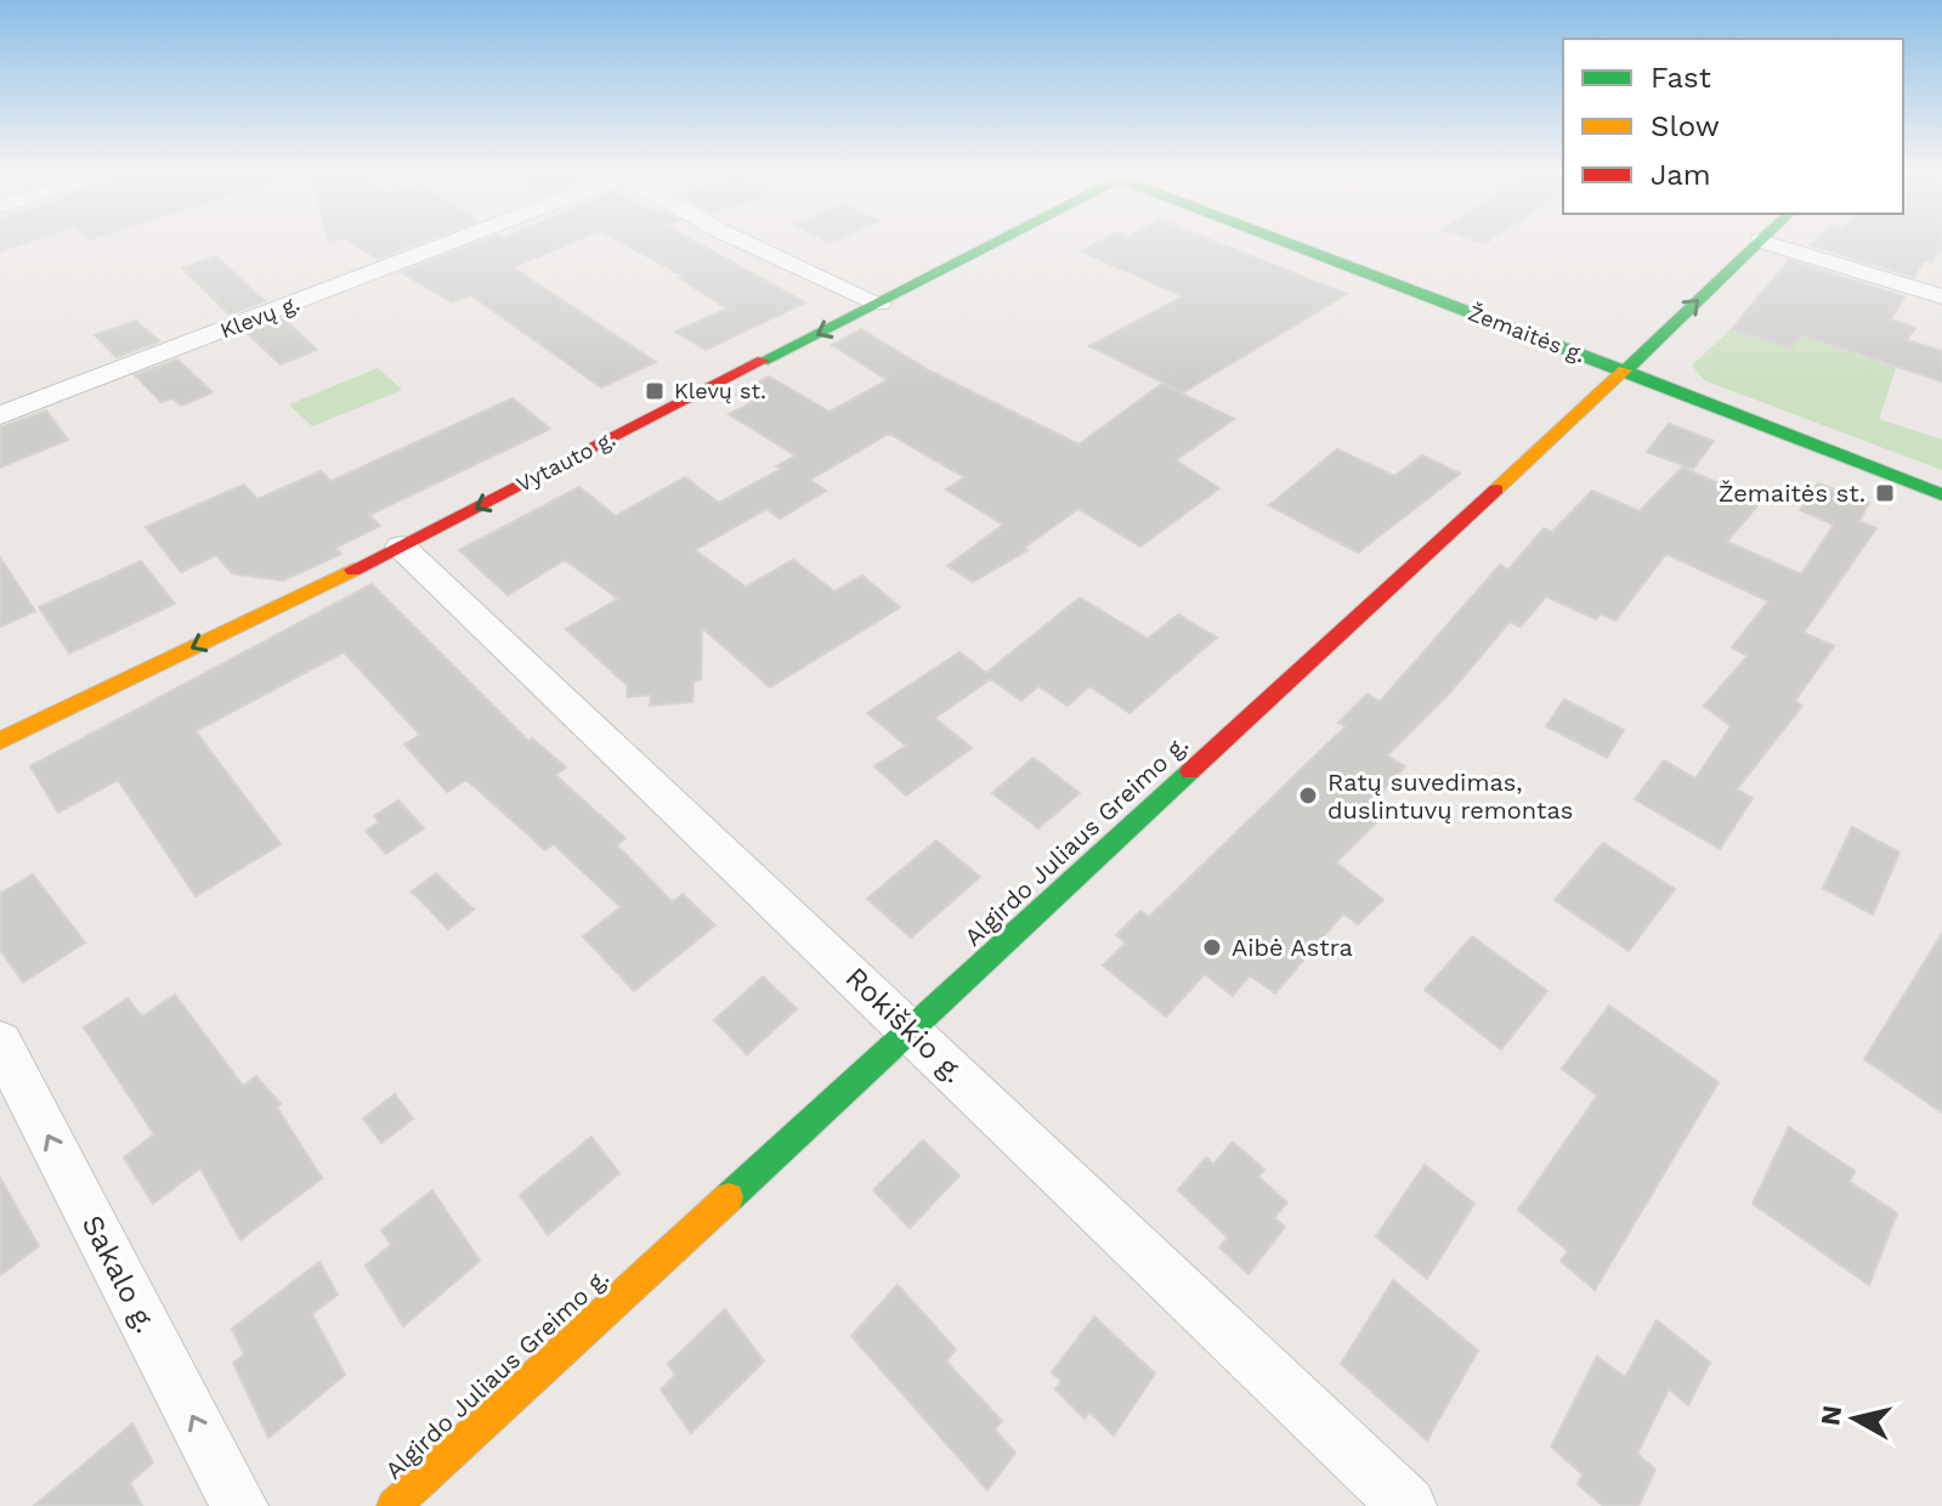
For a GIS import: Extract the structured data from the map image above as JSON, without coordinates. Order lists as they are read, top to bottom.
{
  "streets": {
    "main road": ["Žemaitės g.", "Vytauto g.", "Algirdo Juliaus Greimo g."],
    "street": ["Klevų g.", "Rokiškio g.", "Sakalo g."]
  },
  "crossings": [
    ["Žemaitės g.", "Algirdo Juliaus Greimo g."],
    ["Vytauto g.", "Rokiškio g."],
    ["Algirdo Juliaus Greimo g.", "Rokiškio g."]
  ],
  "one_way": ["Vytauto g.", "Sakalo g."],
  "places": {
    "transit": ["Klevų st.", "Žemaitės st."],
    "other": ["Ratų suvedimas, duslintuvų remontas", "Aibė Astra"]
  },
  "legend": ["Fast", "Slow", "Jam"],
  "north": "left"
}
